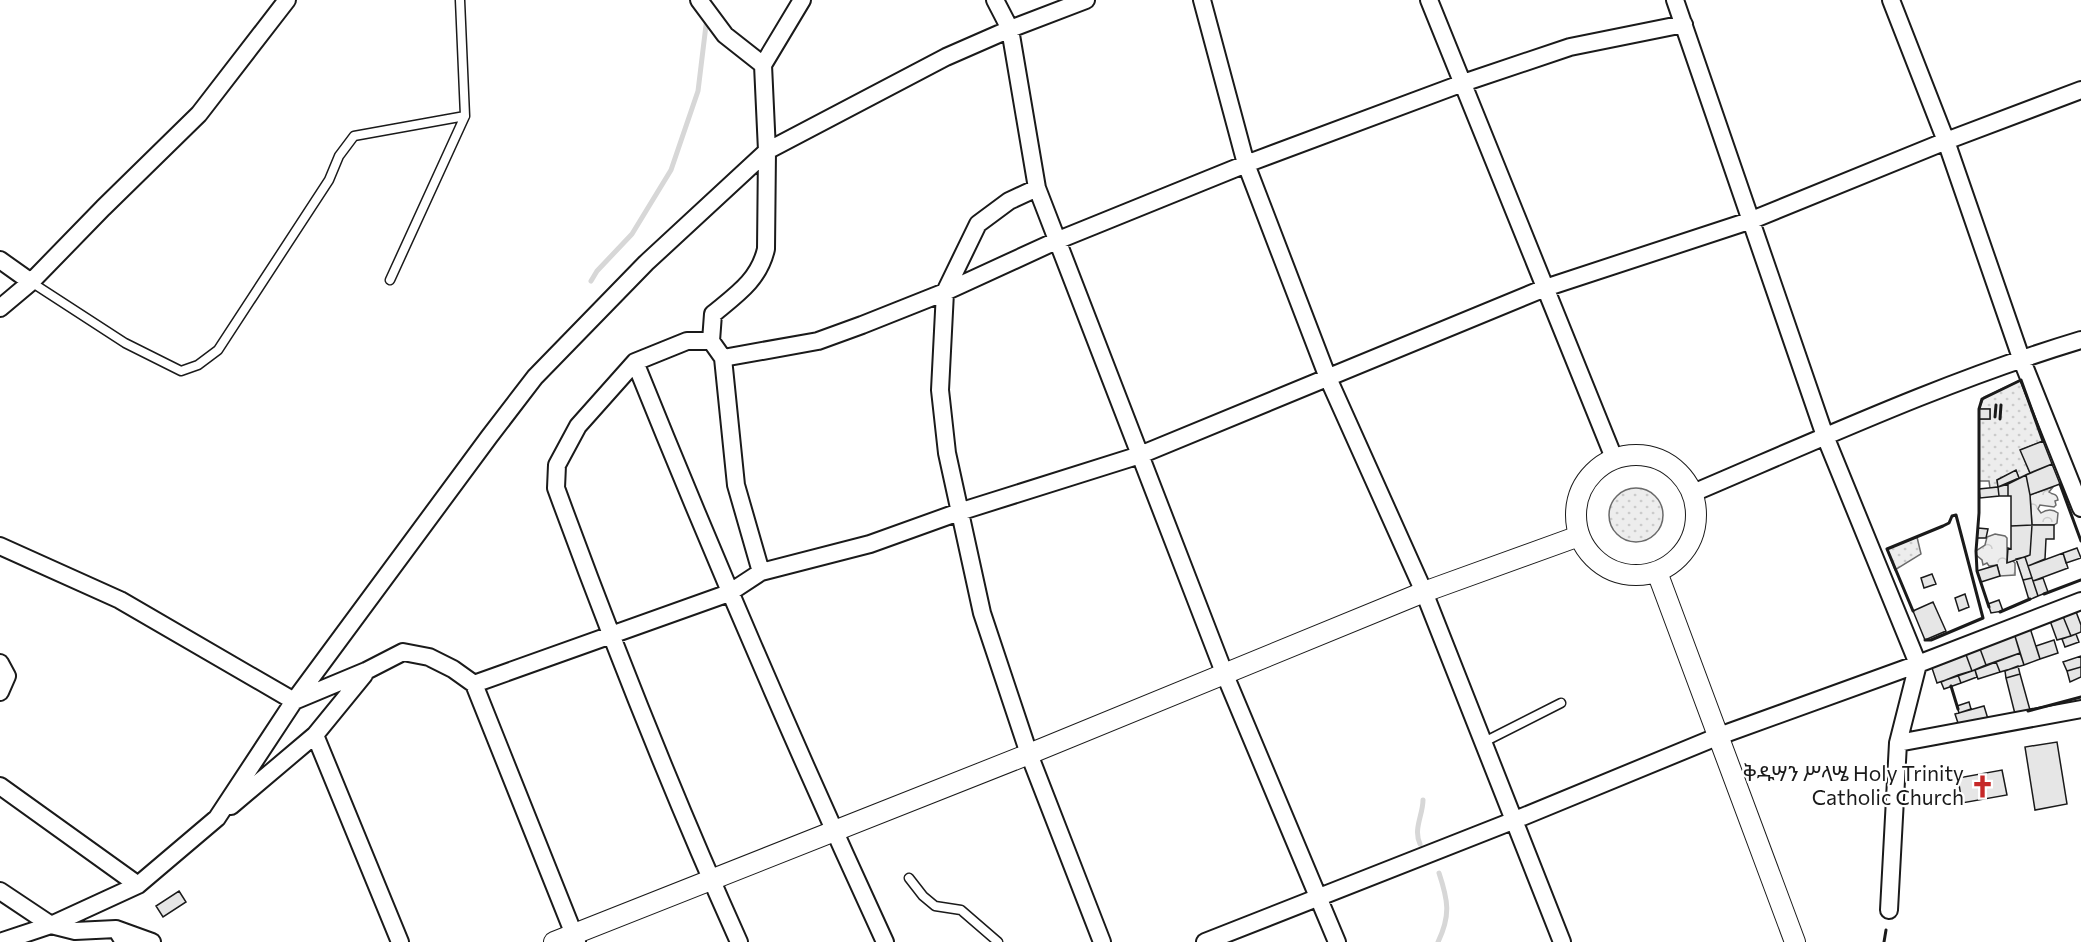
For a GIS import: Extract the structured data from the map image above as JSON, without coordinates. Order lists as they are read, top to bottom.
{
  "places": {
    "church": ["ቅዱሣን ሥላሤ Holy Trinity Catholic Church"]
  }
}
